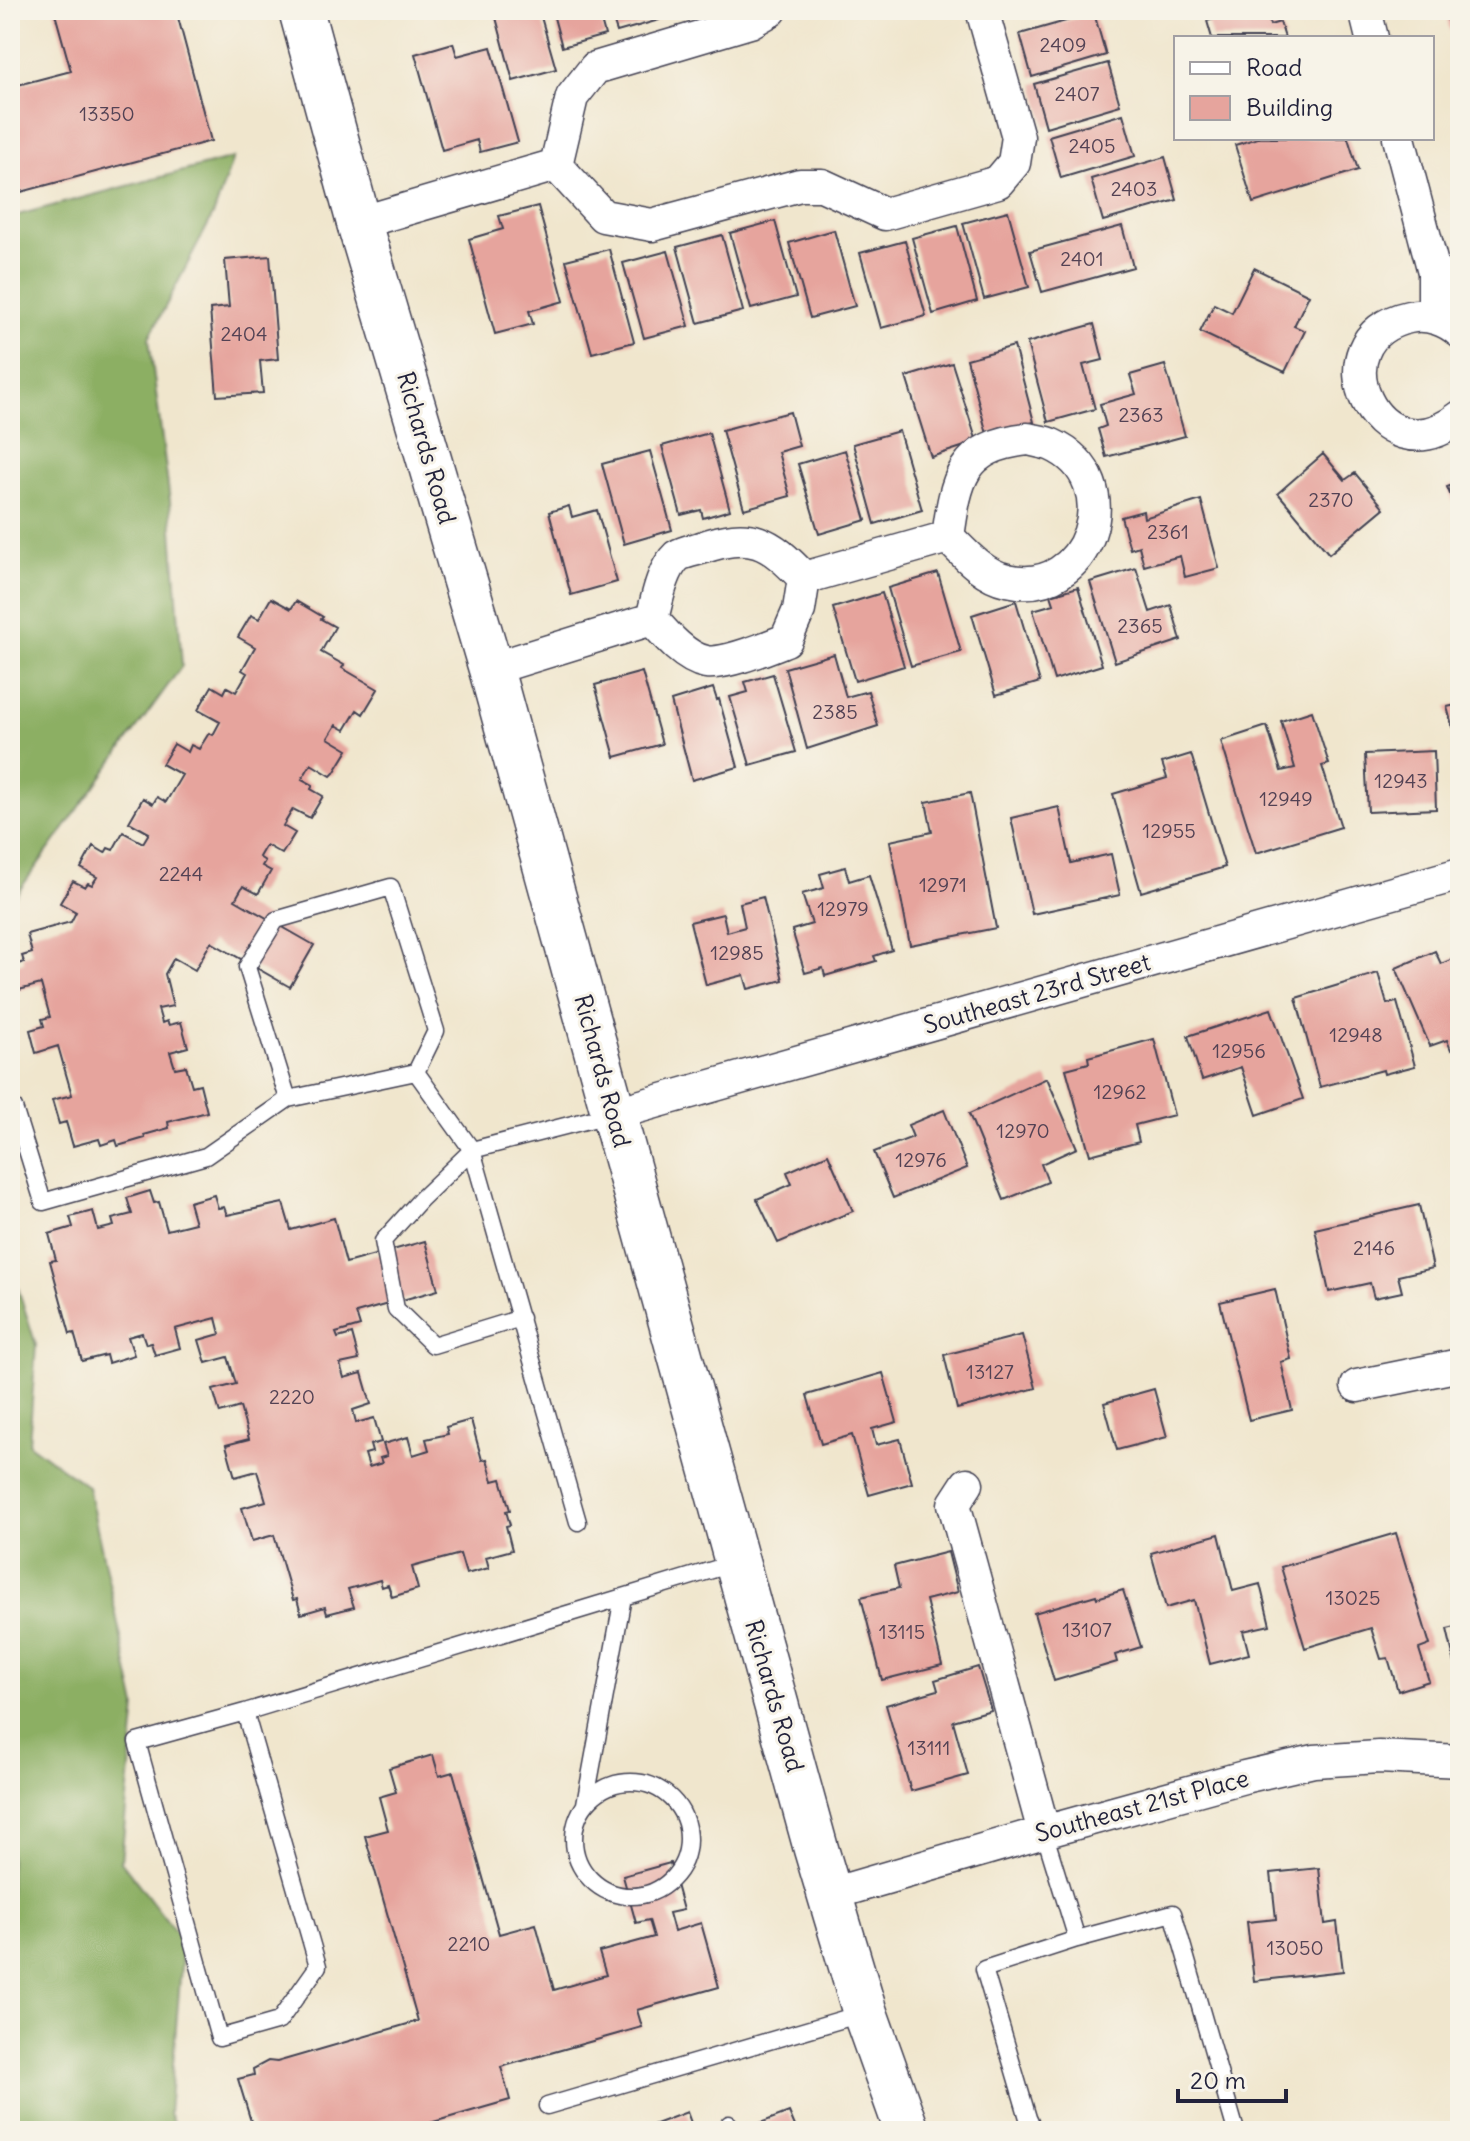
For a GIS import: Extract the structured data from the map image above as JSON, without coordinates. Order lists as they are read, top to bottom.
{
  "streets": {
    "main road": ["Richards Road"],
    "street": ["Southeast 23rd Street", "Southeast 21st Place"]
  },
  "crossings": [
    ["Richards Road", "Southeast 23rd Street"],
    ["Richards Road", "Southeast 21st Place"]
  ],
  "house_numbers": [
    "2409",
    "2407",
    "13350",
    "2405",
    "2403",
    "2401",
    "2404",
    "2363",
    "2370",
    "2361",
    "2365",
    "2385",
    "12943",
    "12949",
    "12955",
    "2244",
    "12971",
    "12979",
    "12985",
    "12948",
    "12956",
    "12962",
    "12970",
    "12976",
    "2146",
    "13127",
    "2220",
    "13025",
    "13107",
    "13115",
    "13111",
    "2210",
    "13050"
  ],
  "legend": ["Road", "Building"],
  "scale_bar": "20 m"
}
